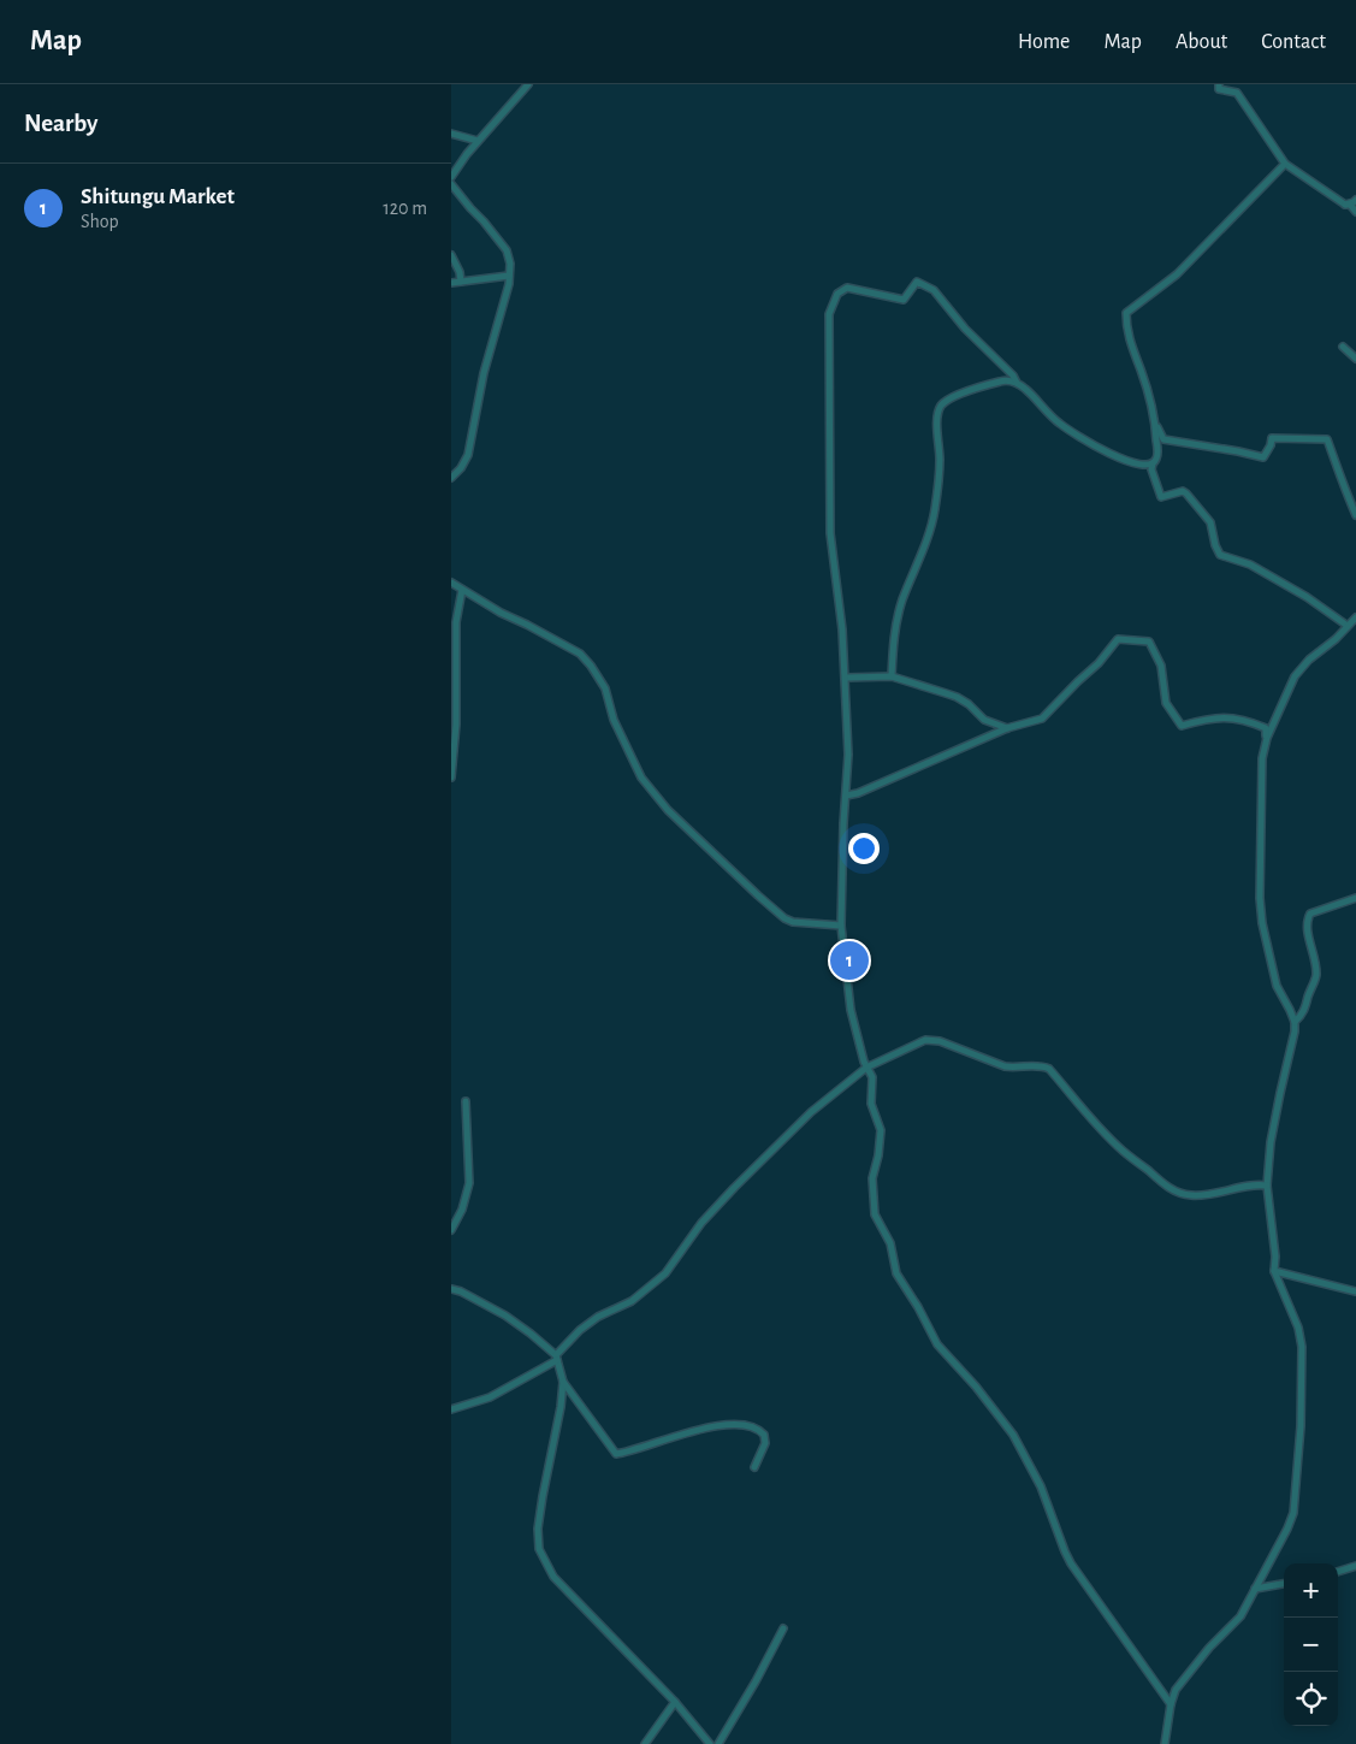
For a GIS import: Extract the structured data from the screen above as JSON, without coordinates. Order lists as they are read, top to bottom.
{
  "page": {
    "header": "Map",
    "nav": [
      "Home",
      "Map",
      "About",
      "Contact"
    ],
    "heading": "Nearby",
    "list": [
      {
        "mark": "1",
        "name": "Shitungu Market",
        "note": "Shop",
        "value": "120 m"
      }
    ],
    "pins": "1",
    "map_buttons": ["+", "−"]
  }
}
